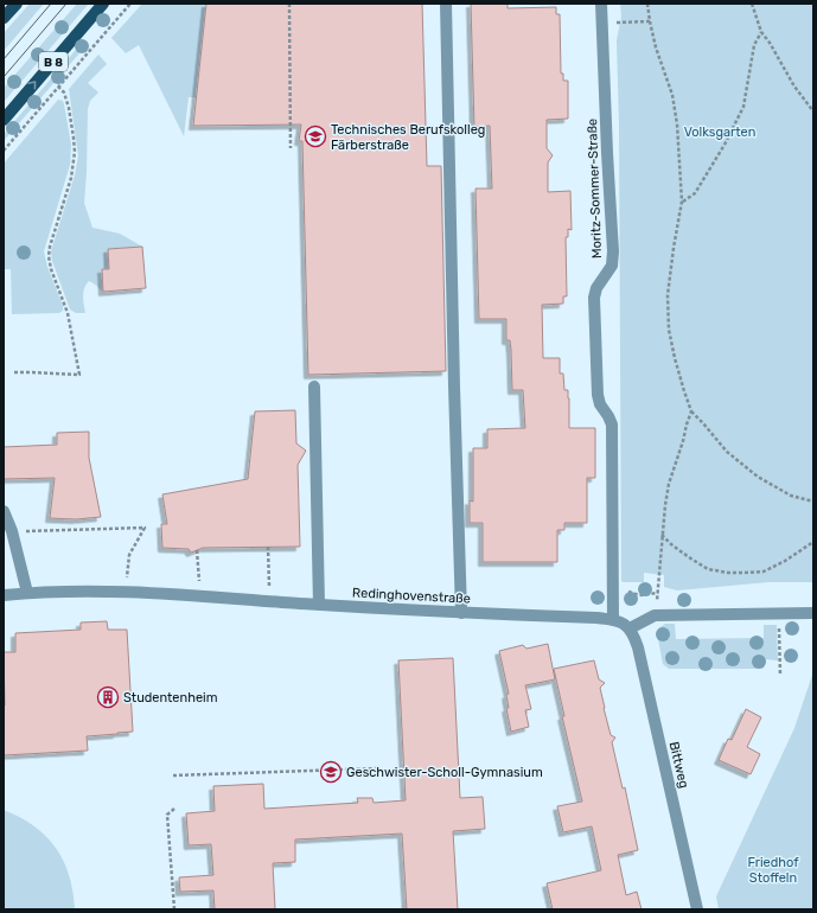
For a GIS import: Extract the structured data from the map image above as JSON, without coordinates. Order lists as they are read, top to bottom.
{
  "streets": {
    "main road": ["B 8"],
    "street": ["Moritz-Sommer-Straße", "Redinghovenstraße", "Bittweg"]
  },
  "crossings": [
    ["Moritz-Sommer-Straße", "Redinghovenstraße"],
    ["Redinghovenstraße", "Bittweg"]
  ],
  "parks": ["Volksgarten", "Friedhof Stoffeln"],
  "places": {
    "school or university": ["Technisches Berufskolleg Färberstraße", "Geschwister-Scholl-Gymnasium"],
    "building": ["Studentenheim"]
  }
}
